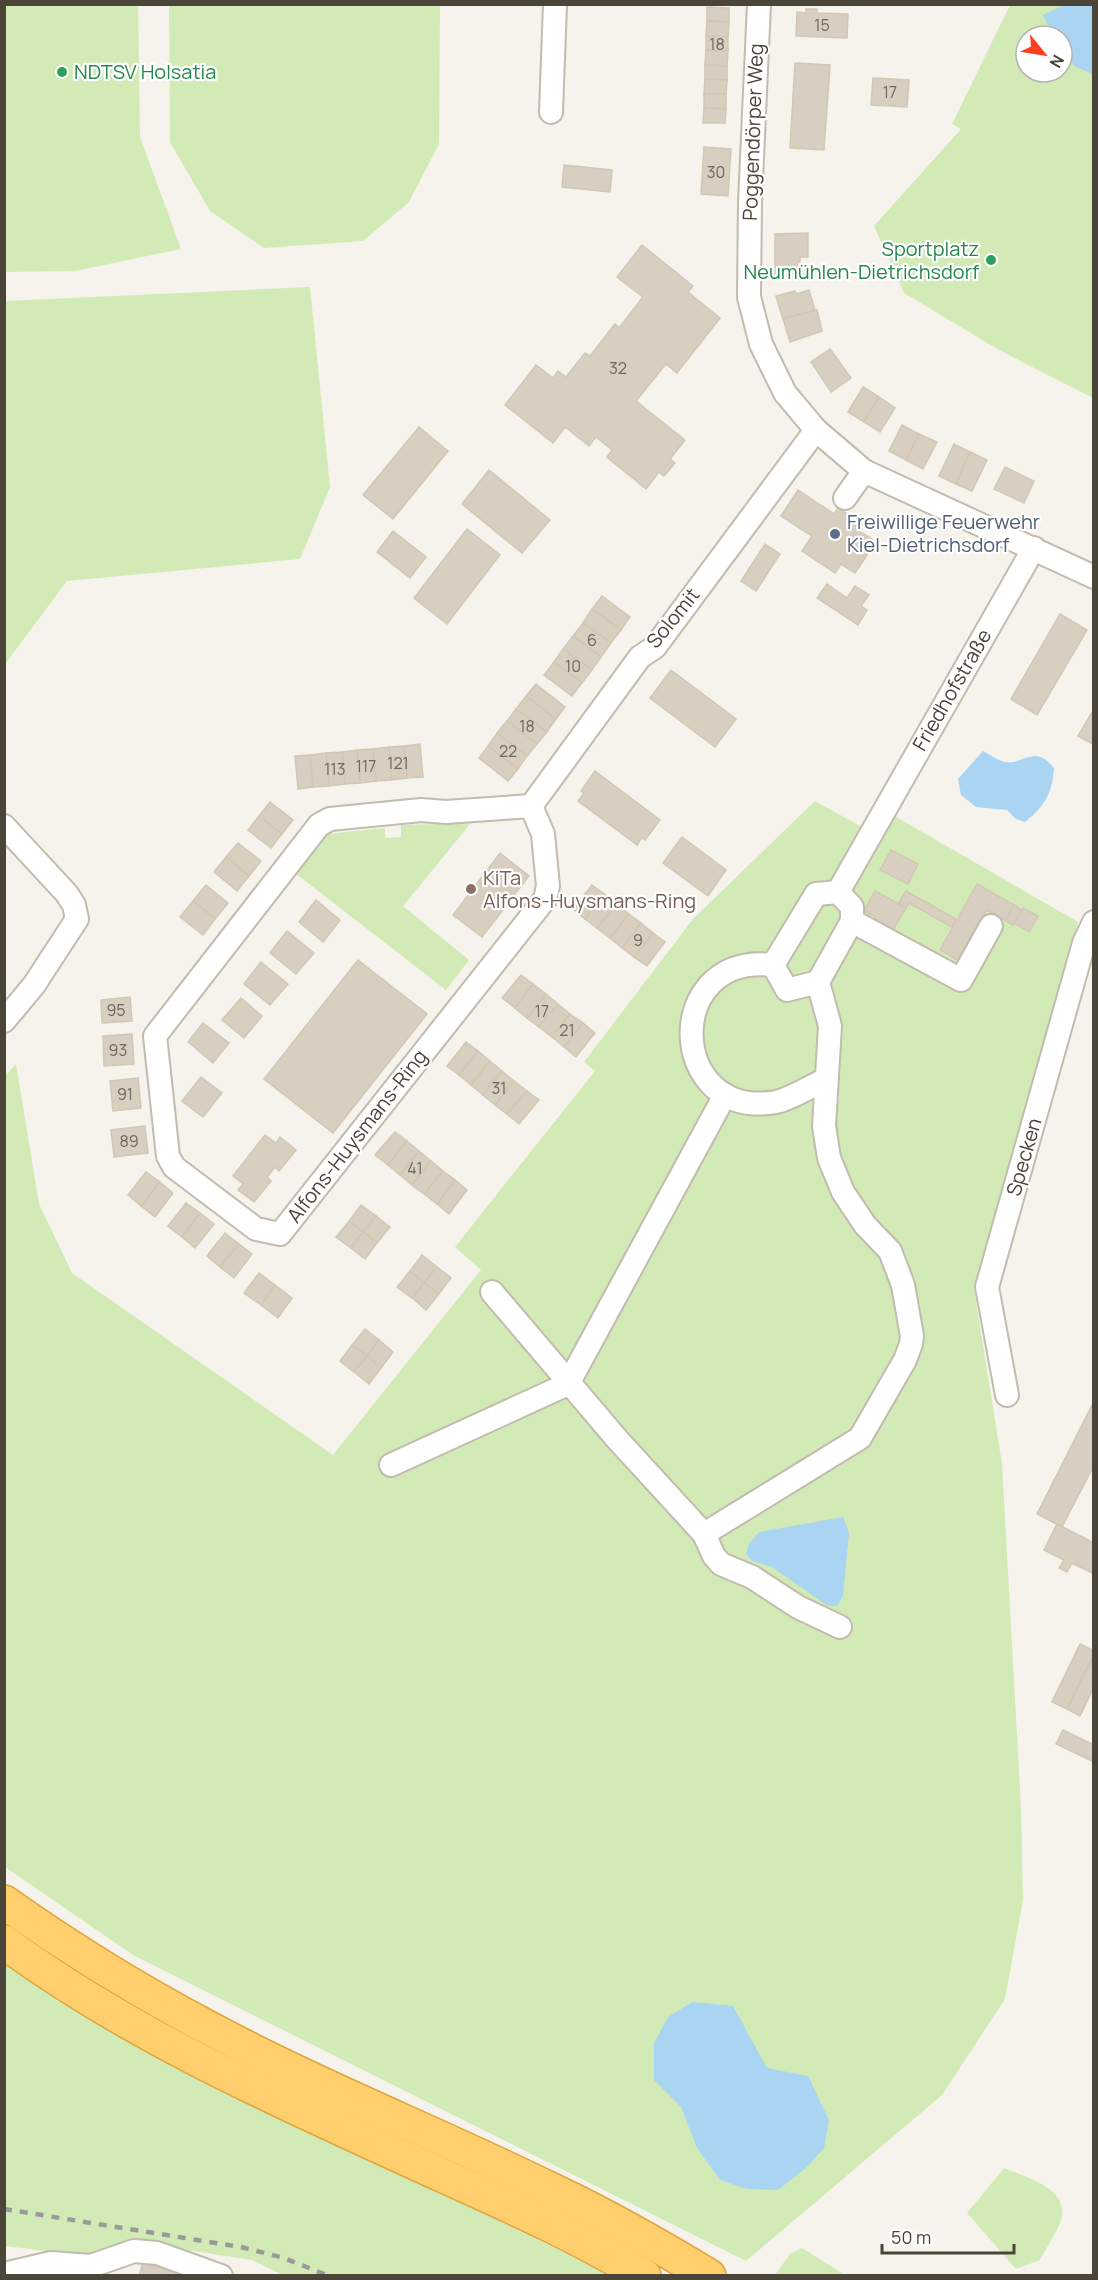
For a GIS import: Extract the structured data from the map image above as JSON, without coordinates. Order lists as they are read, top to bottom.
{
  "streets": {
    "street": [
      "Poggendörper Weg",
      "Solomit",
      "Friedhofstraße",
      "Alfons-Huysmans-Ring",
      "Specken"
    ]
  },
  "crossings": [
    ["Poggendörper Weg", "Solomit"],
    ["Poggendörper Weg", "Friedhofstraße"],
    ["Solomit", "Alfons-Huysmans-Ring"]
  ],
  "places": [
    "NDTSV Holsatia",
    "Sportplatz Neumühlen-Dietrichsdorf",
    "Freiwillige Feuerwehr Kiel-Dietrichsdorf",
    "KiTa Alfons-Huysmans-Ring"
  ],
  "house_numbers": [
    "15",
    "18",
    "17",
    "30",
    "32",
    "6",
    "10",
    "18",
    "22",
    "121",
    "117",
    "113",
    "9",
    "95",
    "17",
    "21",
    "93",
    "31",
    "91",
    "89",
    "41"
  ],
  "scale_bar": "50 m",
  "north": "bottom right"
}
